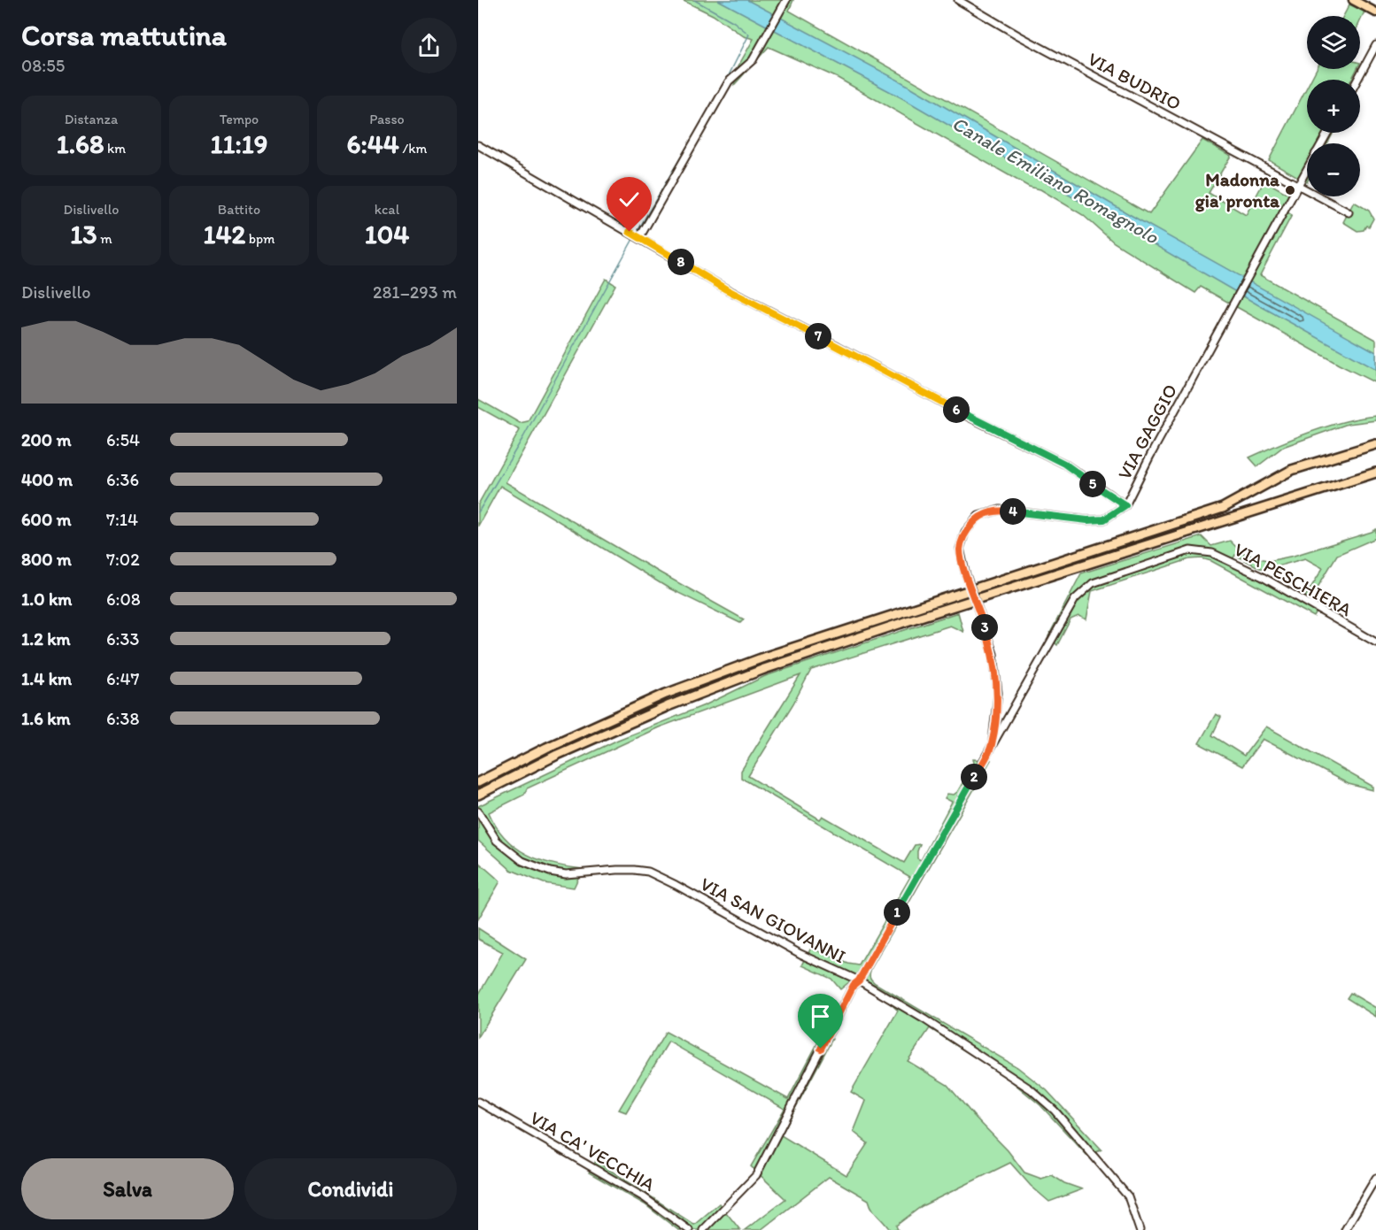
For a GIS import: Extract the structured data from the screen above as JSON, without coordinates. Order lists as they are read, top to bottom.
{
  "streets": {
    "street": [
      "VIA BUDRIO",
      "VIA GAGGIO",
      "VIA PESCHIERA",
      "VIA SAN GIOVANNI",
      "VIA CA' VECCHIA"
    ]
  },
  "crossings": [
    ["VIA BUDRIO", "VIA GAGGIO"],
    ["VIA GAGGIO", "VIA PESCHIERA"]
  ],
  "water": ["Canale Emiliano Romagnolo"],
  "places": ["Madonna gia' pronta"],
  "page": {
    "heading": ["Corsa mattutina", "08:55"],
    "map_buttons": ["+", "−"],
    "stats": [
      ["Distanza", "1.68 km"],
      ["Tempo", "11:19"],
      ["Passo", "6:44 /km"],
      ["Dislivello", "13 m"],
      ["Battito", "142 bpm"],
      ["kcal", "104"]
    ],
    "pins": [
      "8",
      "7",
      "6",
      "5",
      "4",
      "3",
      "2",
      "1"
    ],
    "chart": ["Dislivello", "281–293 m"],
    "list": [
      {
        "name": "200 m",
        "note": "6:54"
      },
      {
        "name": "400 m",
        "note": "6:36"
      },
      {
        "name": "600 m",
        "note": "7:14"
      },
      {
        "name": "800 m",
        "note": "7:02"
      },
      {
        "name": "1.0 km",
        "note": "6:08"
      },
      {
        "name": "1.2 km",
        "note": "6:33"
      },
      {
        "name": "1.4 km",
        "note": "6:47"
      },
      {
        "name": "1.6 km",
        "note": "6:38"
      }
    ],
    "buttons": ["Salva", "Condividi"]
  }
}
